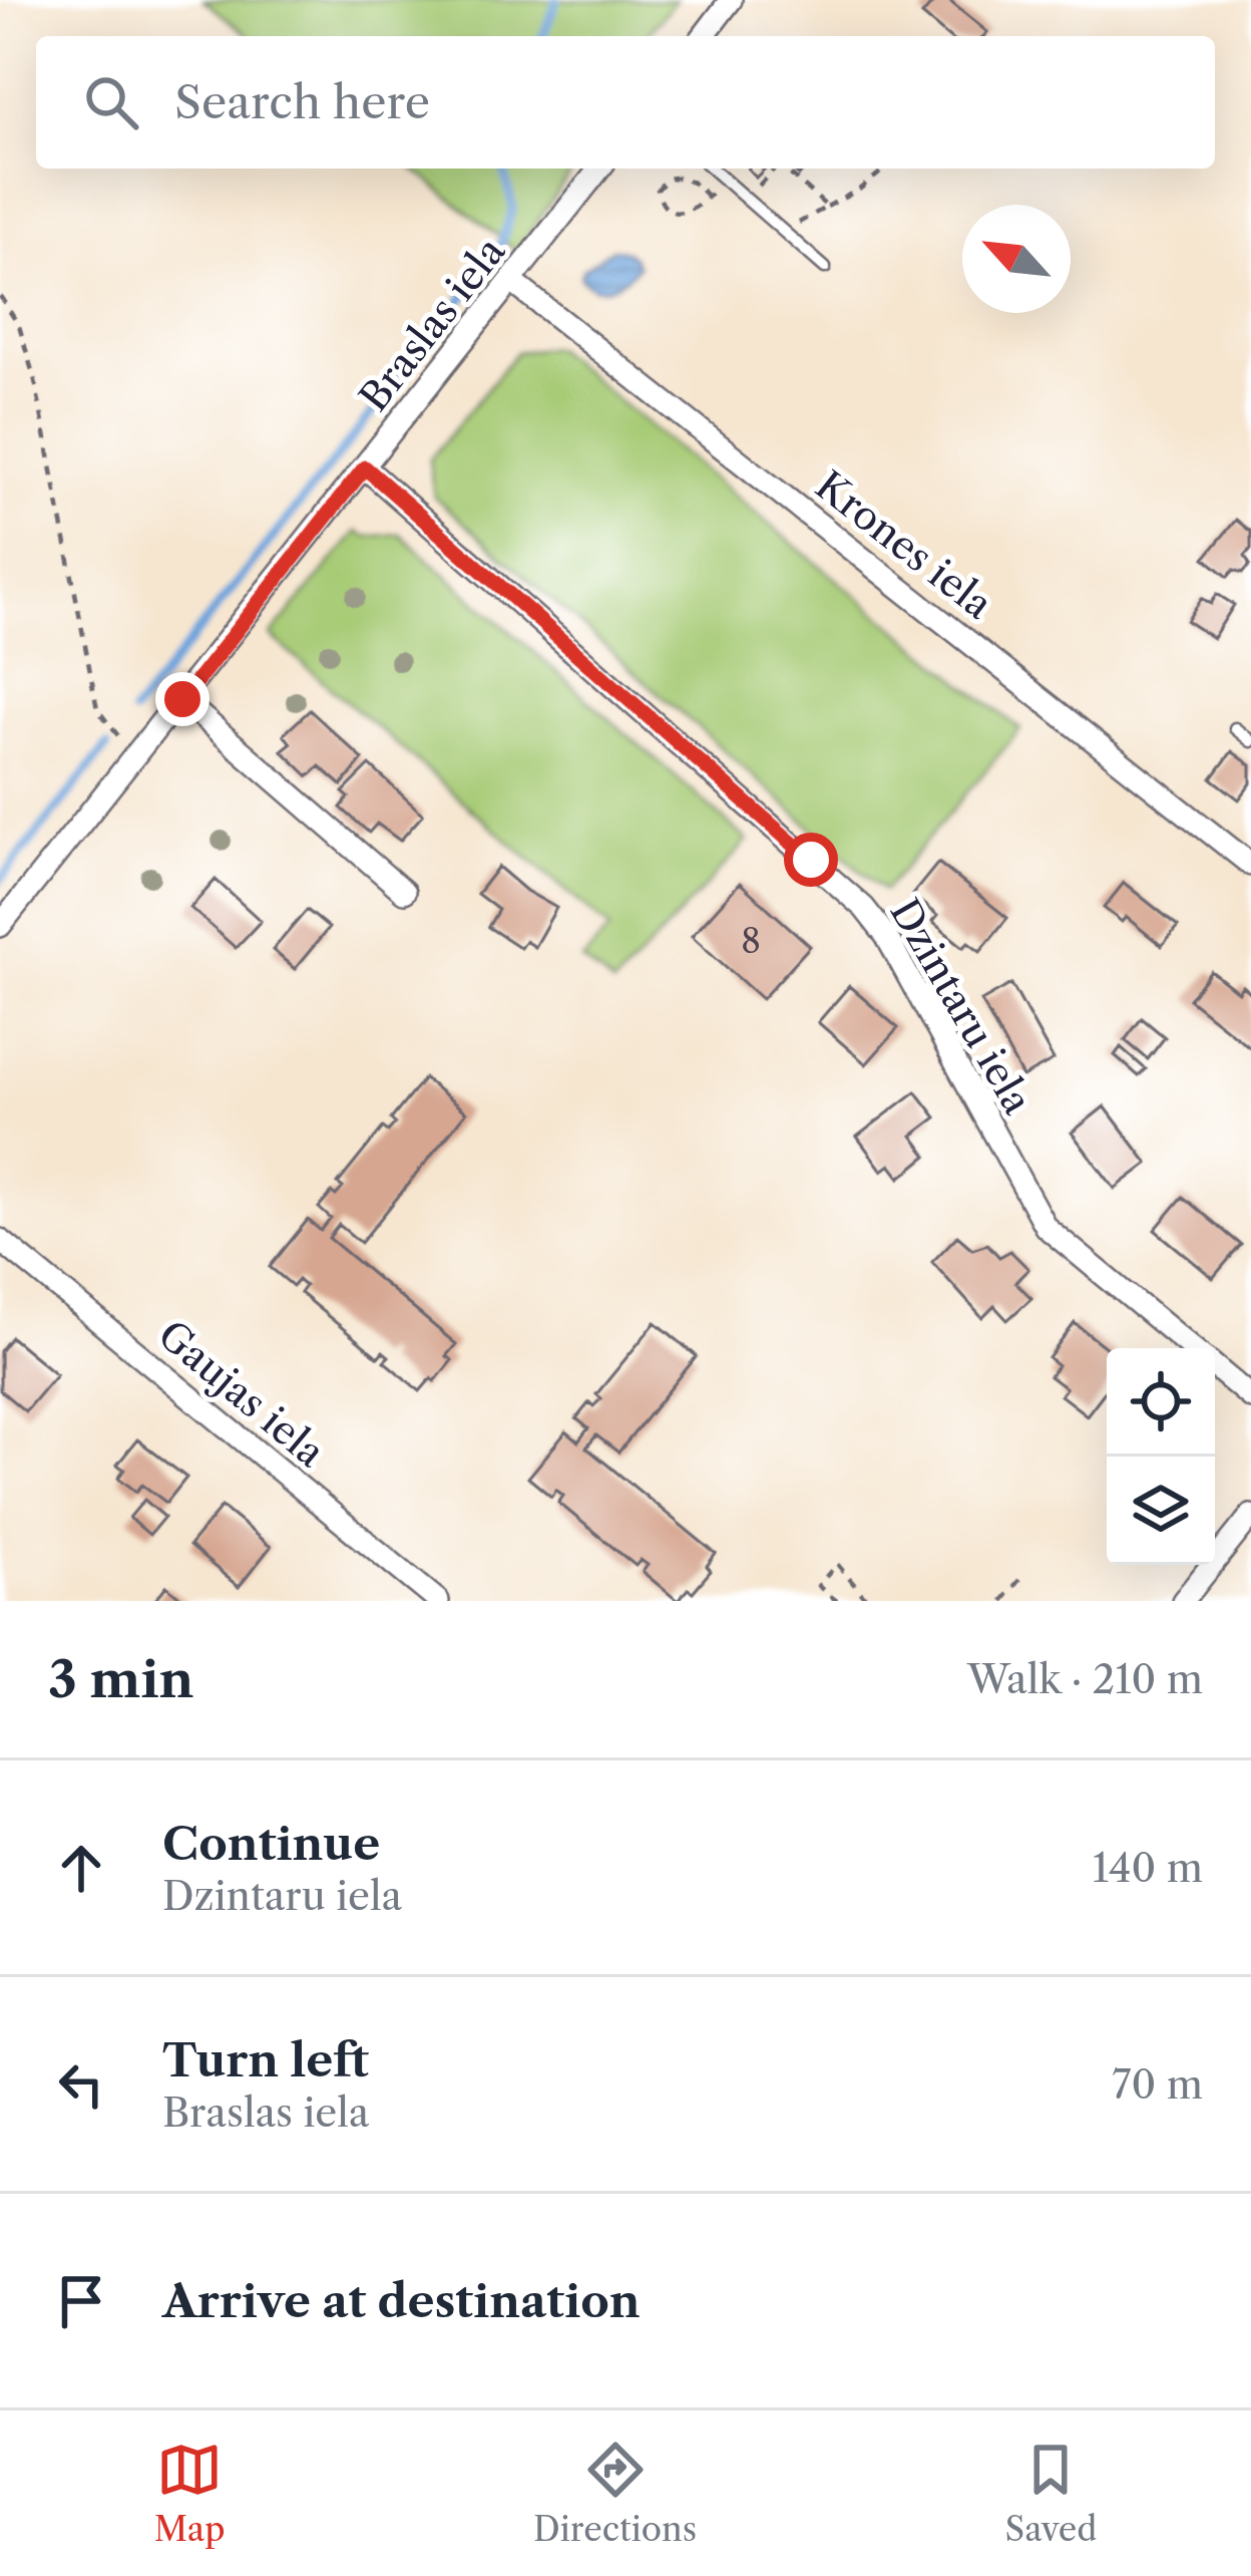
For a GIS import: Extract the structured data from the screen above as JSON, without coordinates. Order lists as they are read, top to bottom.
{
  "streets": {
    "street": [
      "Braslas iela",
      "Krones iela",
      "Dzintaru iela",
      "Gaujas iela"
    ]
  },
  "crossings": [
    ["Braslas iela", "Krones iela"],
    ["Braslas iela", "Dzintaru iela"]
  ],
  "house_numbers": ["8"],
  "north": "top left",
  "page": {
    "search": "Search here",
    "heading": ["3 min", "Walk · 210 m"],
    "list": [
      ["Continue", "Dzintaru iela", "140 m"],
      ["Turn left", "Braslas iela", "70 m"],
      "Arrive at destination"
    ],
    "nav": ["Map", "Directions", "Saved"]
  }
}
